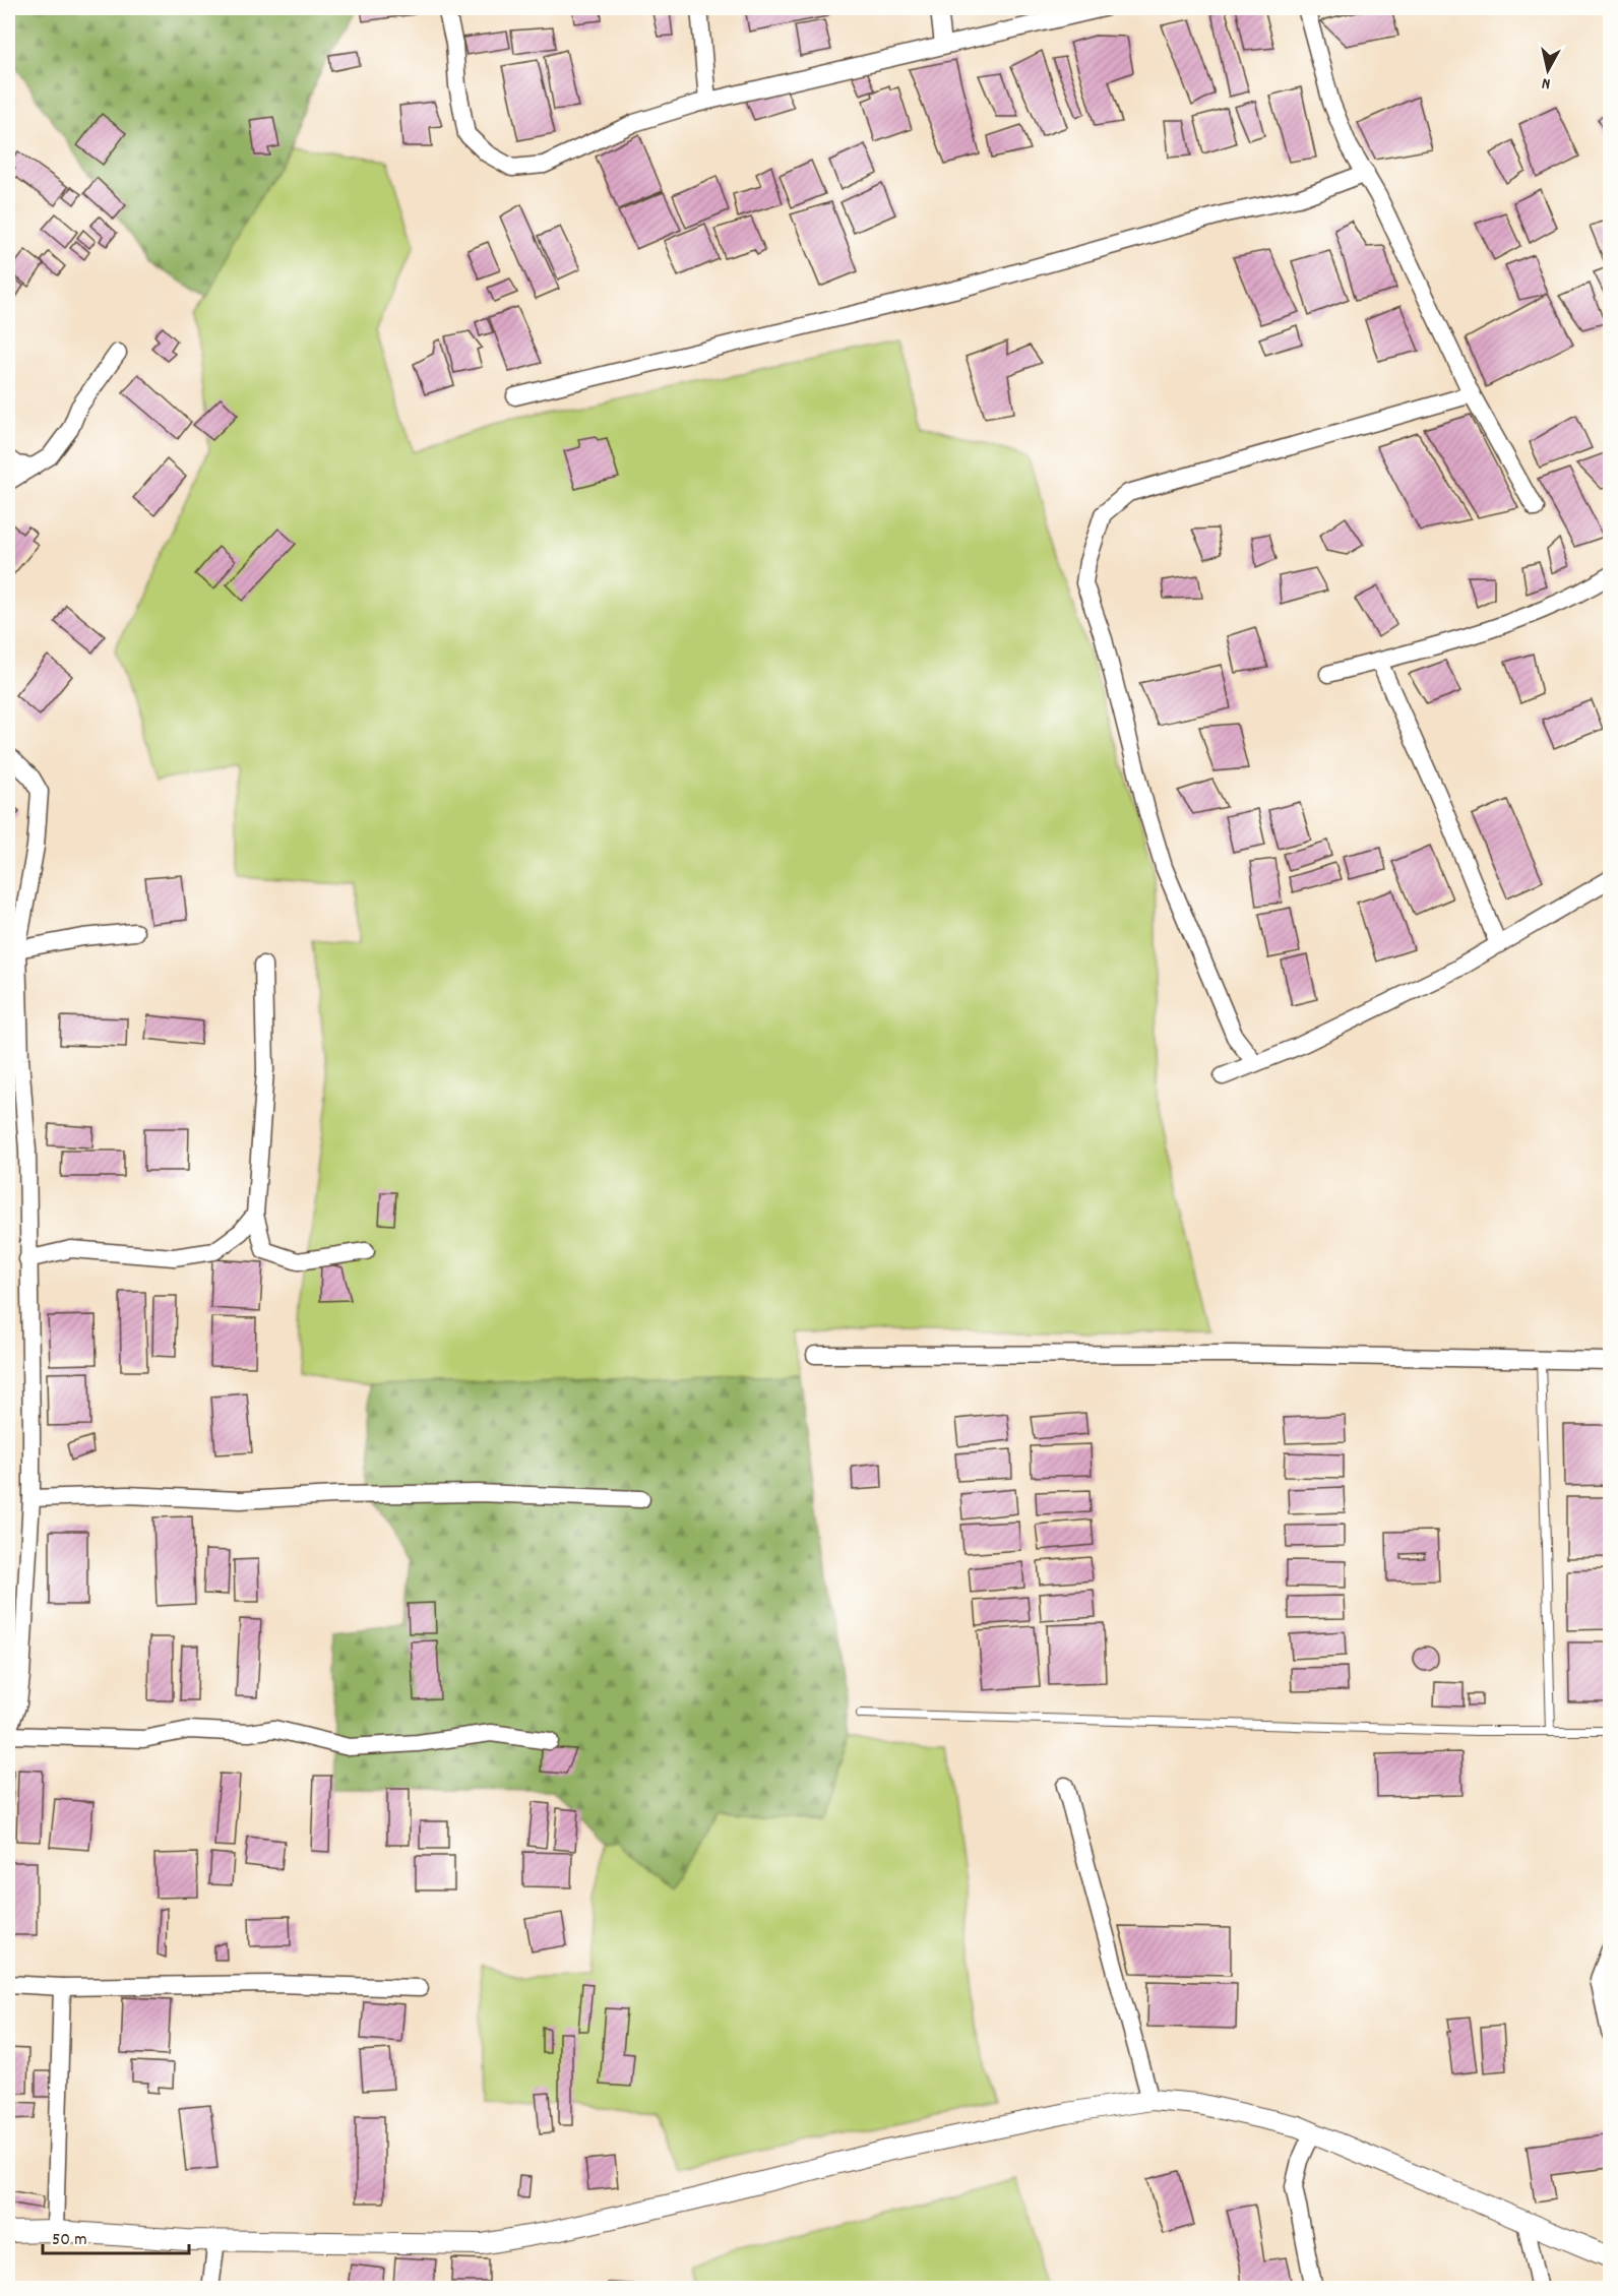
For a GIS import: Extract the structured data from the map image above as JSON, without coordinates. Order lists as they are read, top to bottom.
{
  "scale_bar": "50 m",
  "north": "bottom"
}
